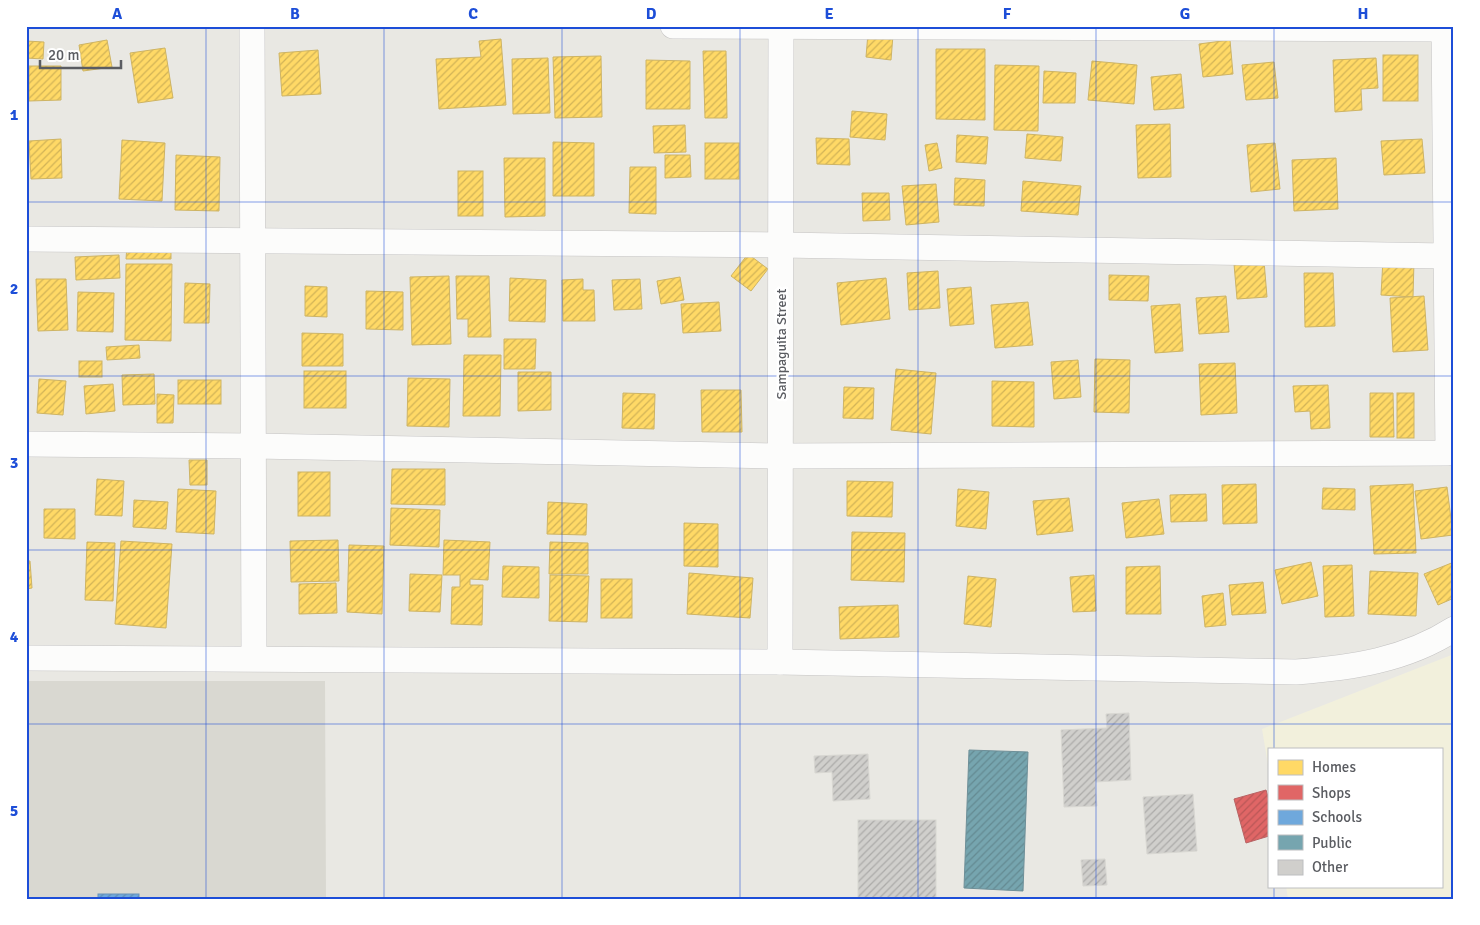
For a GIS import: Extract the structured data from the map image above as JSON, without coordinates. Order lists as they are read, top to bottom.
{
  "streets": {
    "street": ["Sampaguita Street"]
  },
  "legend": [
    "Homes",
    "Shops",
    "Schools",
    "Public",
    "Other"
  ],
  "scale_bar": "20 m",
  "grid": {
    "columns": [
      "A",
      "B",
      "C",
      "D",
      "E",
      "F",
      "G",
      "H"
    ],
    "rows": [
      "1",
      "2",
      "3",
      "4",
      "5"
    ]
  }
}
